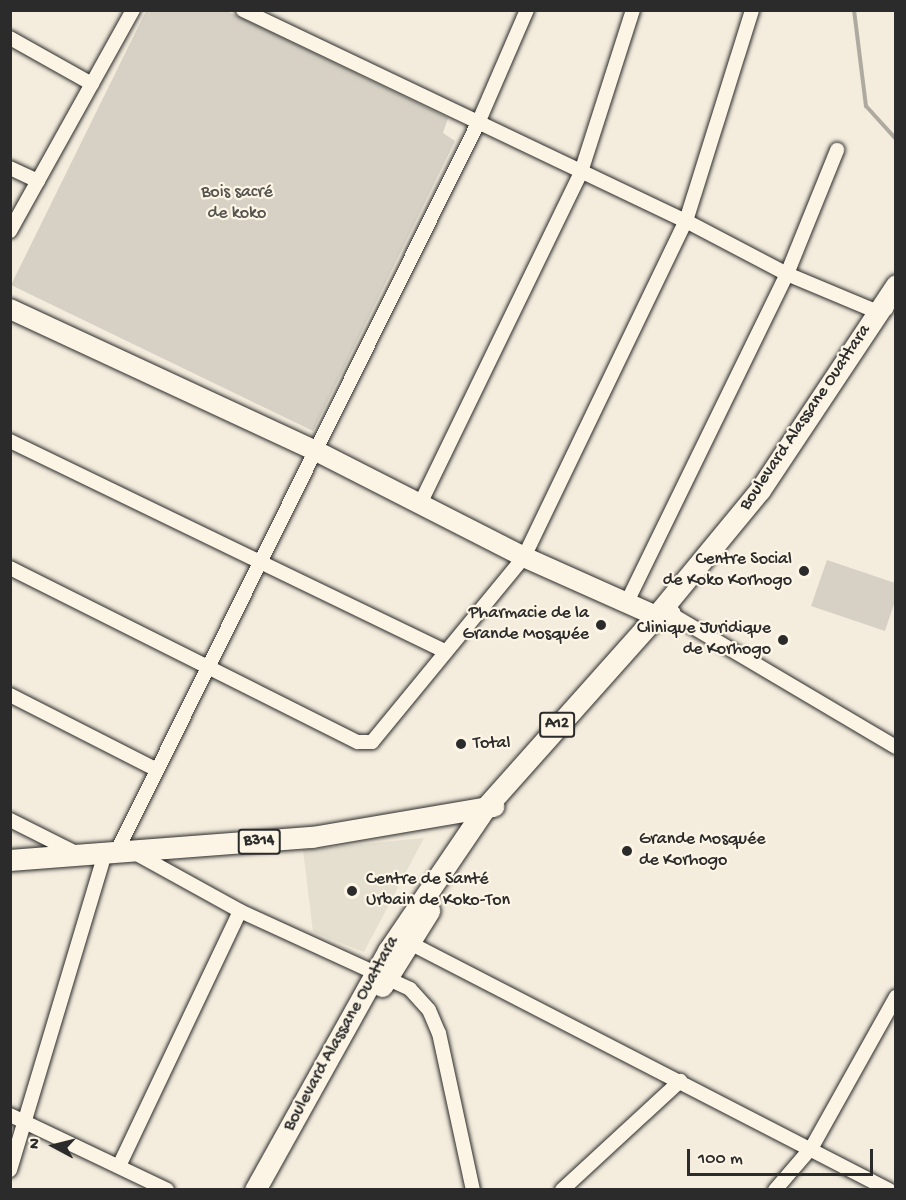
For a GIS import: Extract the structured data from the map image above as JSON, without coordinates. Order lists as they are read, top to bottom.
{
  "streets": {
    "main road": ["Boulevard Alassane Ouattara", "A12", "B314"]
  },
  "crossings": [
    ["Boulevard Alassane Ouattara", "B314"]
  ],
  "parks": ["Bois sacré de koko"],
  "places": [
    "Centre Social de Koko Korhogo",
    "Pharmacie de la Grande Mosquée",
    "Clinique Juridique de Korhogo",
    "Total",
    "Grande Mosquée de Korhogo",
    "Centre de Santé Urbain de Koko-Ton"
  ],
  "scale_bar": "100 m",
  "north": "left"
}
